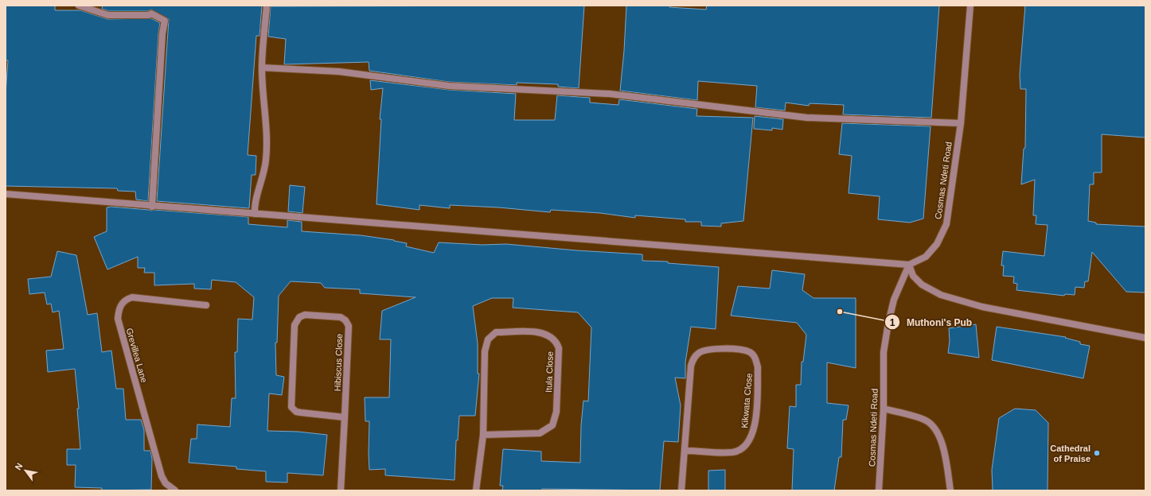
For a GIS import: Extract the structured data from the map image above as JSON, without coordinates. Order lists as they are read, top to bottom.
{
  "streets": {
    "street": [
      "Cosmas Ndeti Road",
      "Grevillea Lane",
      "Hibiscus Close",
      "Itula Close",
      "Kikwata Close"
    ]
  },
  "places": ["Muthoni's Pub", "Cathedral of Praise"],
  "north": "top left"
}
